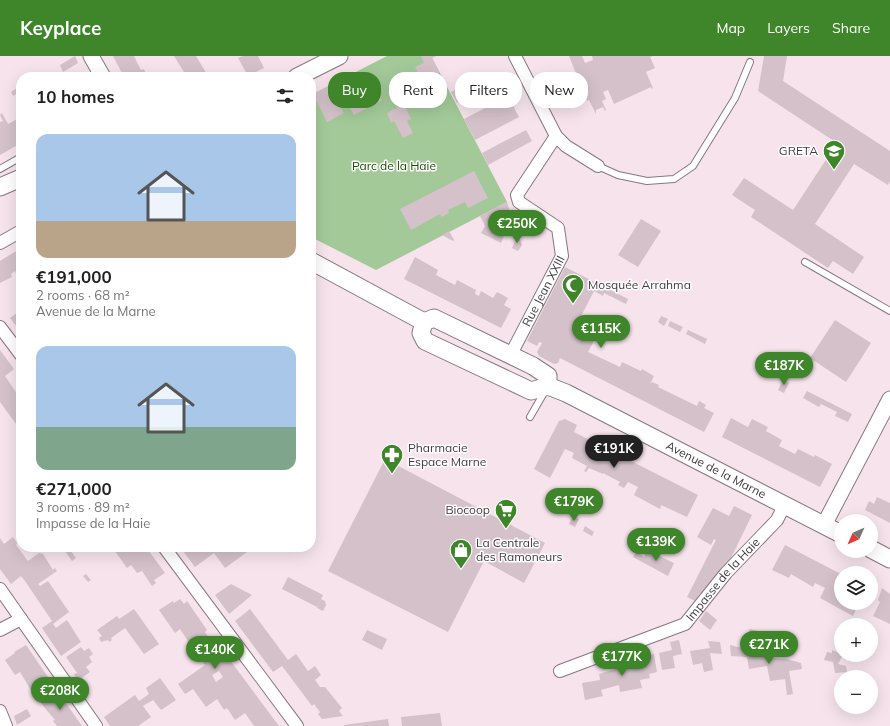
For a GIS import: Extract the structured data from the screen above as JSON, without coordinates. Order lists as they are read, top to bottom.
{
  "streets": {
    "main road": ["Avenue de la Marne"],
    "street": ["Rue Jean XXIII", "Impasse de la Haie"]
  },
  "crossings": [
    ["Avenue de la Marne", "Impasse de la Haie"]
  ],
  "parks": ["Parc de la Haie"],
  "places": {
    "school or university": ["GRETA"],
    "mosque": ["Mosquée Arrahma"],
    "pharmacy": ["Pharmacie Espace Marne"],
    "supermarket": ["Biocoop"],
    "shop": ["La Centrale des Ramoneurs"]
  },
  "north": "bottom left",
  "page": {
    "header": "Keyplace",
    "nav": ["Map", "Layers", "Share"],
    "chip": [
      "Buy",
      "Rent",
      "Filters",
      "New"
    ],
    "heading": "10 homes",
    "list": [
      {
        "name": "€191,000",
        "note": "2 rooms · 68 m² · Avenue de la Marne"
      },
      {
        "name": "€271,000",
        "note": "3 rooms · 89 m² · Impasse de la Haie"
      }
    ],
    "price": [
      "€250K",
      "€115K",
      "€187K",
      "€191K",
      "€179K",
      "€139K",
      "€271K",
      "€140K",
      "€177K",
      "€208K"
    ],
    "map_buttons": ["+", "−"]
  }
}
